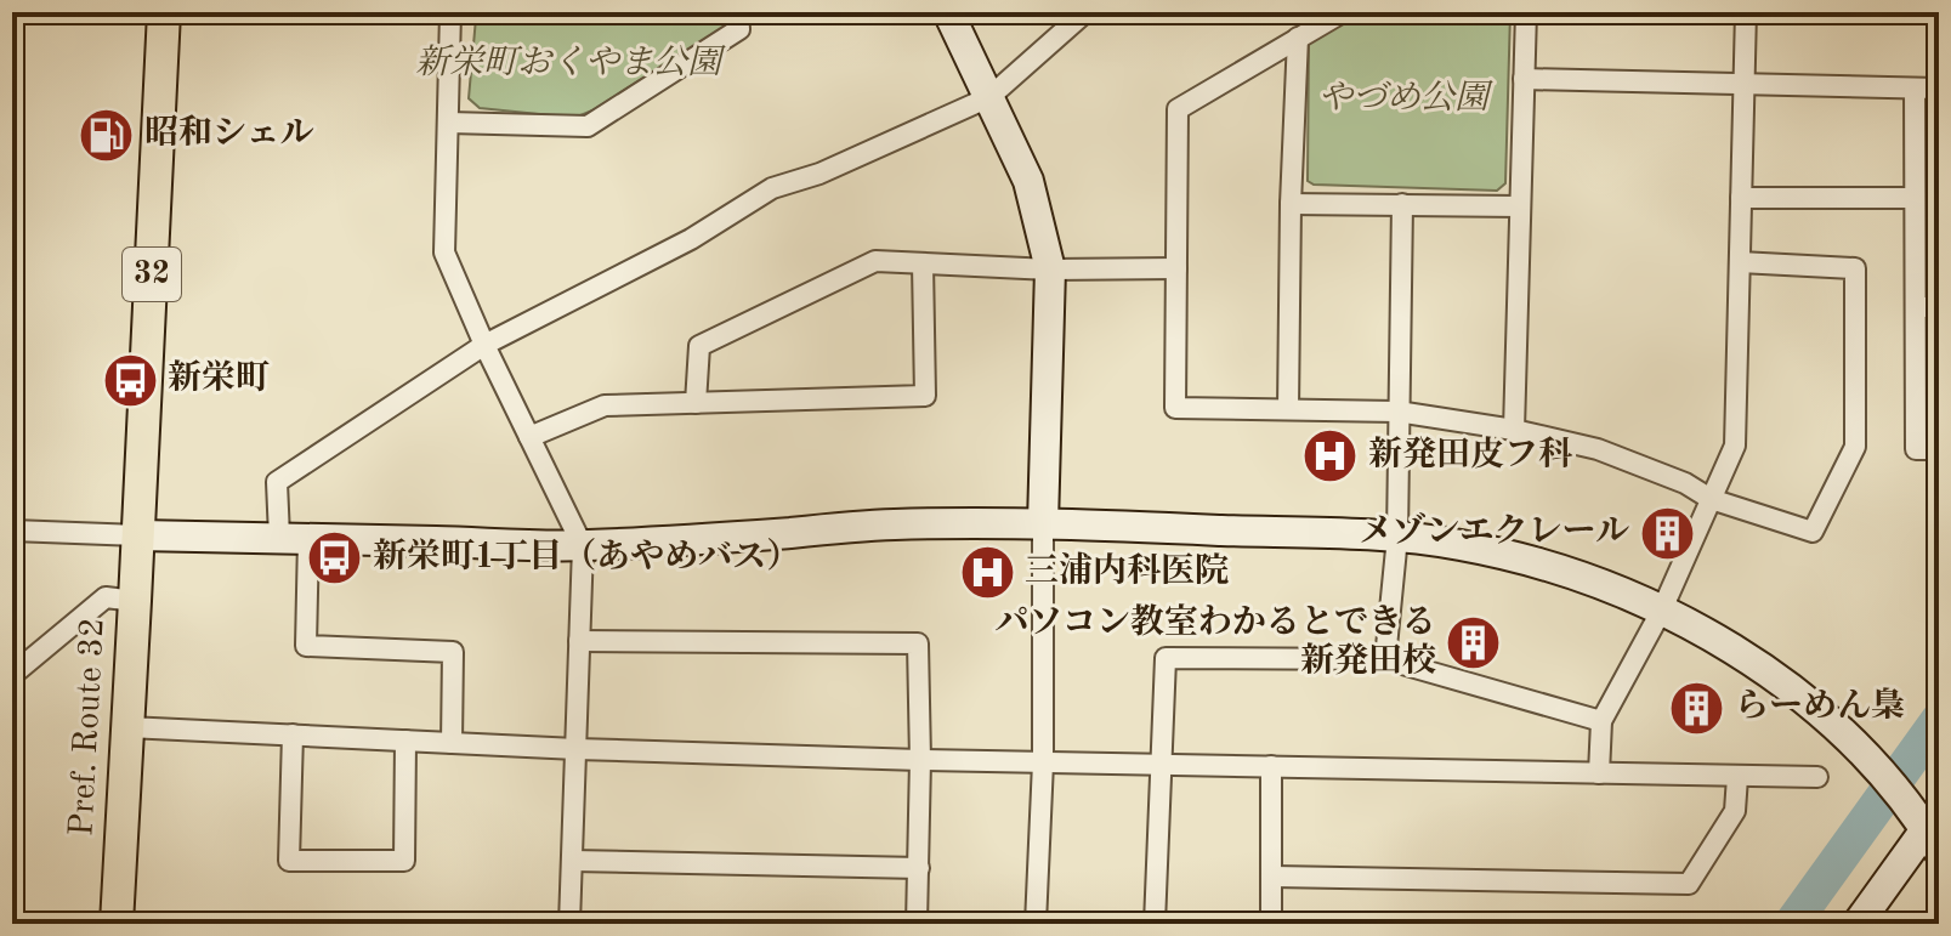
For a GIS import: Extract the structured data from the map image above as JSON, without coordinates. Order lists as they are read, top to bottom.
{
  "streets": {
    "main road": ["32", "Pref. Route 32"]
  },
  "crossings": [
    ["32", "Pref. Route 32"]
  ],
  "parks": ["新栄町おくやま公園", "やづめ公園"],
  "places": {
    "fuel station": ["昭和シェル"],
    "bus stop": ["新栄町", "新栄町1丁目（あやめバス）"],
    "hospital": ["新発田皮フ科", "三浦内科医院"],
    "building": ["メゾンエクレール", "パソコン教室わかるとできる 新発田校", "らーめん梟"]
  }
}
